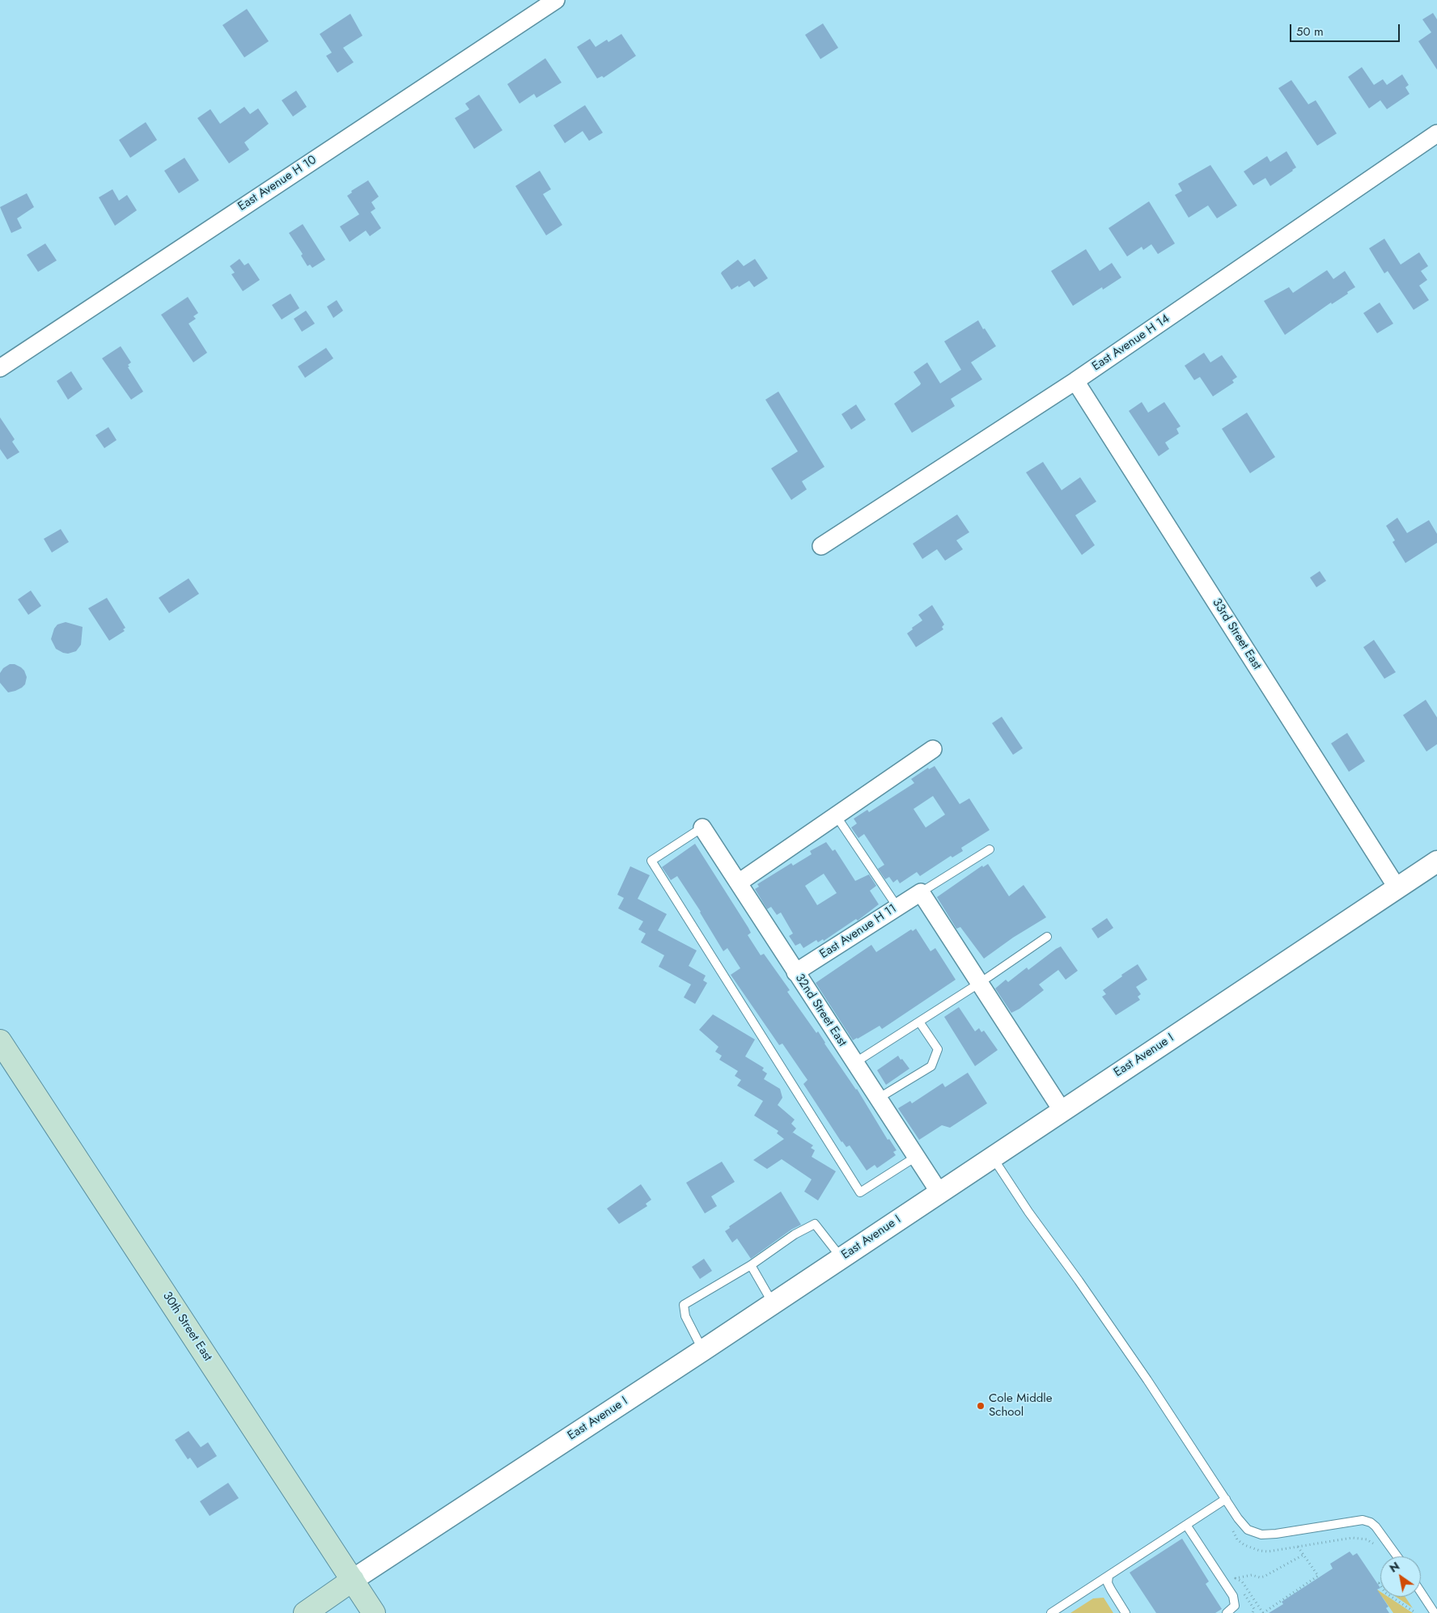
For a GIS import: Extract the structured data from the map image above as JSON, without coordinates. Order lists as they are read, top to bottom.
{
  "streets": {
    "main road": ["East Avenue I", "30th Street East"],
    "street": [
      "East Avenue H 10",
      "East Avenue H 14",
      "33rd Street East",
      "East Avenue H 11",
      "32nd Street East"
    ]
  },
  "crossings": [
    ["East Avenue H 14", "33rd Street East"],
    ["33rd Street East", "East Avenue I"],
    ["East Avenue H 11", "32nd Street East"],
    ["32nd Street East", "East Avenue I"],
    ["East Avenue I", "30th Street East"]
  ],
  "places": ["Cole Middle School"],
  "scale_bar": "50 m",
  "north": "top left"
}
